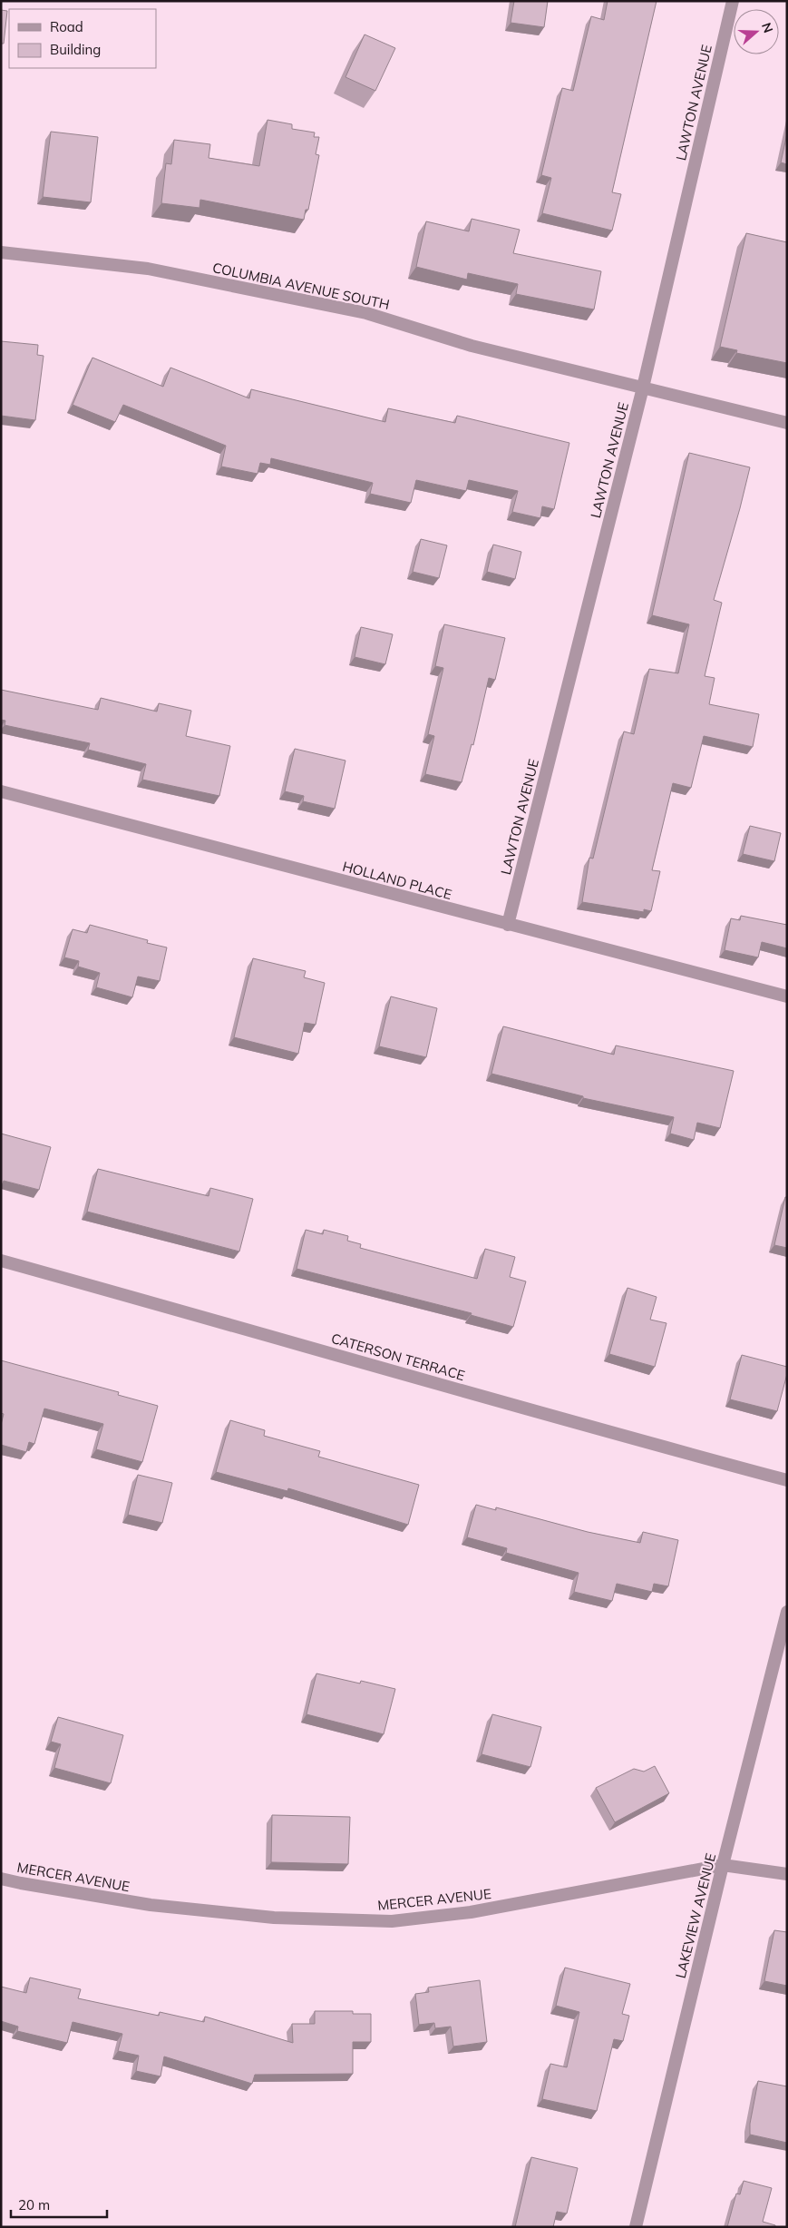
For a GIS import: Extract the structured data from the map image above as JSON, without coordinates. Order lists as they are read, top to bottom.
{
  "streets": {
    "street": [
      "LAWTON AVENUE",
      "COLUMBIA AVENUE SOUTH",
      "HOLLAND PLACE",
      "CATERSON TERRACE",
      "MERCER AVENUE",
      "LAKEVIEW AVENUE"
    ]
  },
  "crossings": [
    ["LAWTON AVENUE", "COLUMBIA AVENUE SOUTH"],
    ["LAWTON AVENUE", "HOLLAND PLACE"],
    ["MERCER AVENUE", "LAKEVIEW AVENUE"]
  ],
  "legend": ["Road", "Building"],
  "scale_bar": "20 m",
  "north": "right"
}
